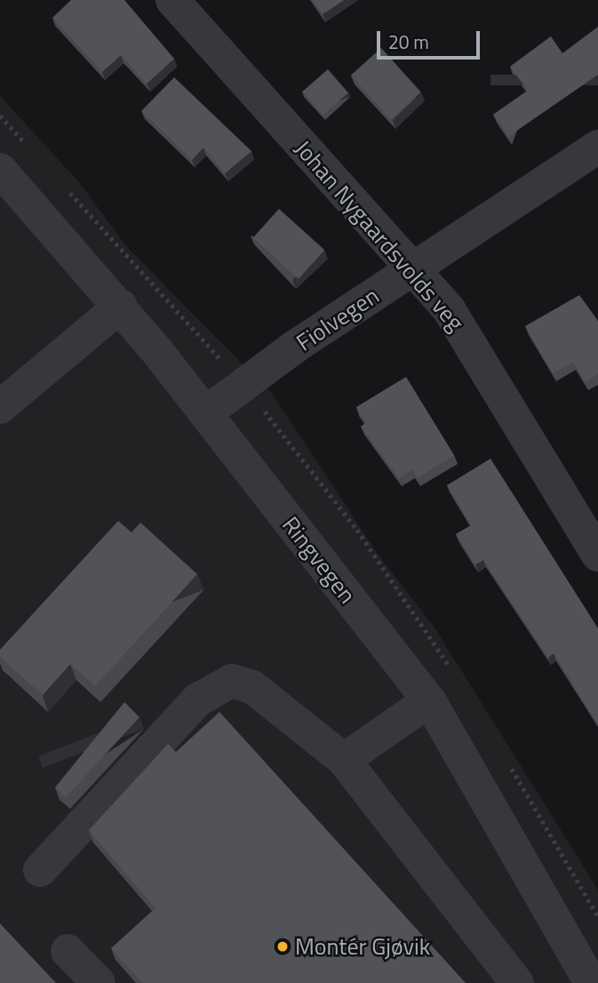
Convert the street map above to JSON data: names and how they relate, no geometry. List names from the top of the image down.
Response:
{
  "streets": {
    "street": ["Johan Nygaardsvolds veg", "Fiolvegen", "Ringvegen"]
  },
  "crossings": [
    ["Johan Nygaardsvolds veg", "Fiolvegen"],
    ["Fiolvegen", "Ringvegen"]
  ],
  "places": ["Montér Gjøvik"],
  "scale_bar": "20 m"
}
